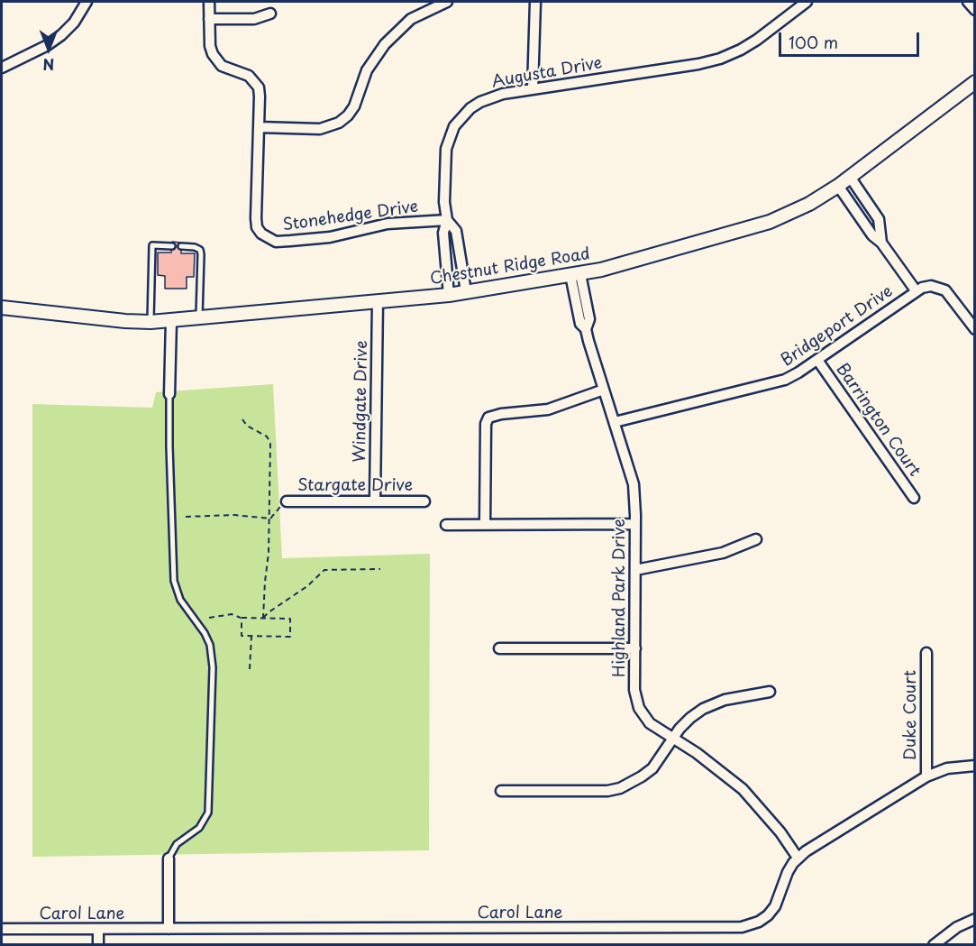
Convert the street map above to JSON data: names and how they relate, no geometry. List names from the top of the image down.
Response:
{
  "streets": {
    "street": [
      "Augusta Drive",
      "Stonehedge Drive",
      "Chestnut Ridge Road",
      "Bridgeport Drive",
      "Windgate Drive",
      "Barrington Court",
      "Stargate Drive",
      "Highland Park Drive",
      "Duke Court",
      "Carol Lane"
    ]
  },
  "crossings": [
    ["Augusta Drive", "Stonehedge Drive"],
    ["Augusta Drive", "Chestnut Ridge Road"],
    ["Chestnut Ridge Road", "Bridgeport Drive"],
    ["Chestnut Ridge Road", "Windgate Drive"],
    ["Chestnut Ridge Road", "Highland Park Drive"],
    ["Bridgeport Drive", "Barrington Court"],
    ["Bridgeport Drive", "Highland Park Drive"],
    ["Windgate Drive", "Stargate Drive"],
    ["Highland Park Drive", "Carol Lane"],
    ["Duke Court", "Carol Lane"]
  ],
  "scale_bar": "100 m",
  "north": "bottom"
}
